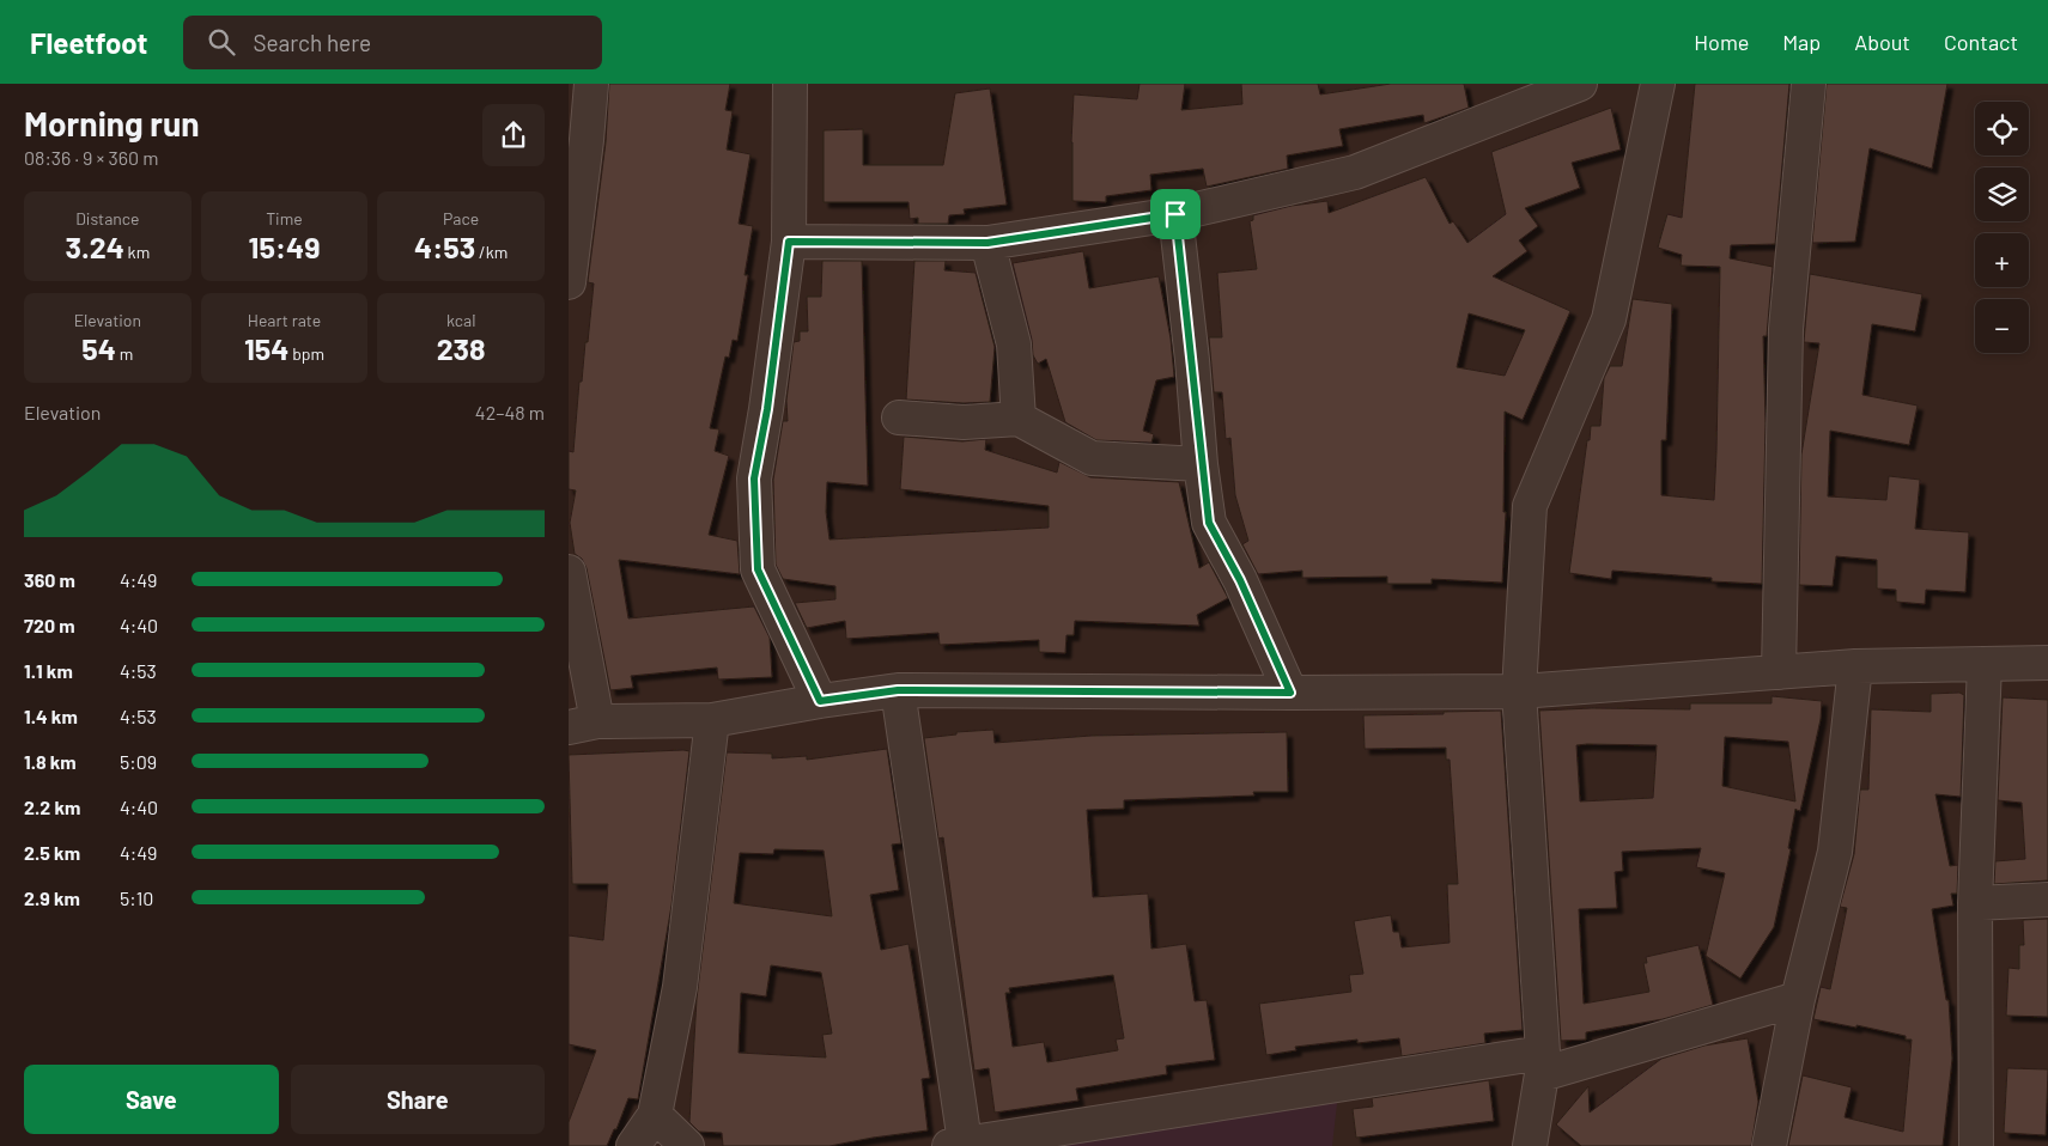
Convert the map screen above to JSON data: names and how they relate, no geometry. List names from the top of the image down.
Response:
{
  "page": {
    "header": "Fleetfoot",
    "search": "Search here",
    "nav": [
      "Home",
      "Map",
      "About",
      "Contact"
    ],
    "heading": ["Morning run", "08:36 · 9 × 360 m"],
    "map_buttons": ["+", "−"],
    "stats": [
      ["Distance", "3.24 km"],
      ["Time", "15:49"],
      ["Pace", "4:53 /km"],
      ["Elevation", "54 m"],
      ["Heart rate", "154 bpm"],
      ["kcal", "238"]
    ],
    "chart": ["Elevation", "42–48 m"],
    "list": [
      {
        "name": "360 m",
        "note": "4:49"
      },
      {
        "name": "720 m",
        "note": "4:40"
      },
      {
        "name": "1.1 km",
        "note": "4:53"
      },
      {
        "name": "1.4 km",
        "note": "4:53"
      },
      {
        "name": "1.8 km",
        "note": "5:09"
      },
      {
        "name": "2.2 km",
        "note": "4:40"
      },
      {
        "name": "2.5 km",
        "note": "4:49"
      },
      {
        "name": "2.9 km",
        "note": "5:10"
      }
    ],
    "buttons": ["Save", "Share"]
  }
}
